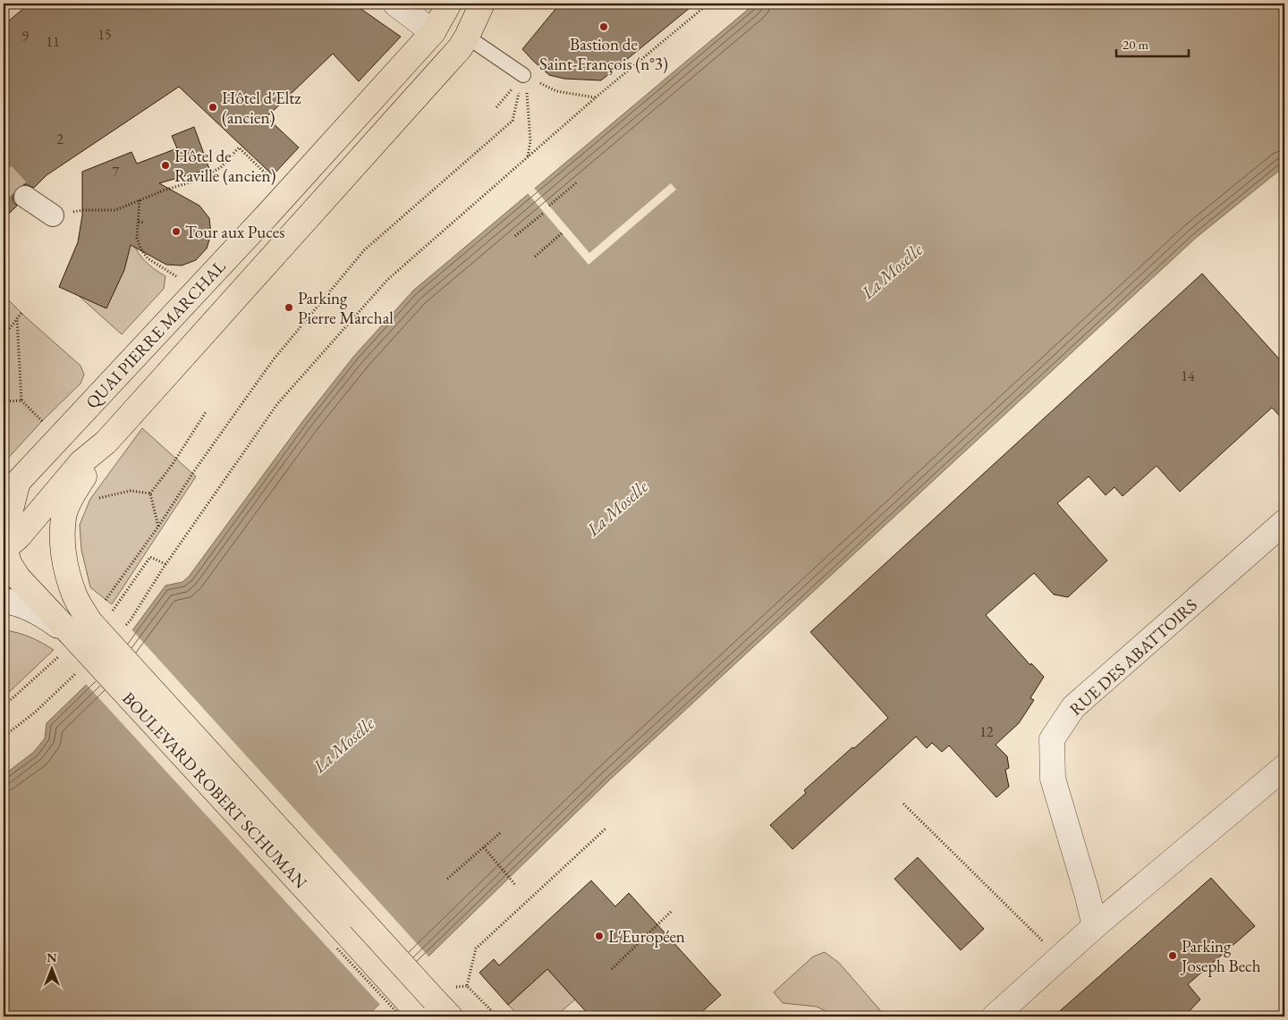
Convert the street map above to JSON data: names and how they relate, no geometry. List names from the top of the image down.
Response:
{
  "streets": {
    "main road": ["QUAI PIERRE MARCHAL", "BOULEVARD ROBERT SCHUMAN"],
    "street": ["RUE DES ABATTOIRS"]
  },
  "crossings": [
    ["QUAI PIERRE MARCHAL", "BOULEVARD ROBERT SCHUMAN"]
  ],
  "water": ["La Moselle"],
  "places": [
    "Bastion de Saint-François (n°3)",
    "Hôtel d'Eltz (ancien)",
    "Hôtel de Raville (ancien)",
    "Tour aux Puces",
    "Parking Pierre Marchal",
    "L'Européen",
    "Parking Joseph Bech"
  ],
  "house_numbers": [
    "15",
    "9",
    "11",
    "2",
    "7",
    "14",
    "12"
  ],
  "scale_bar": "20 m",
  "north": "top"
}
